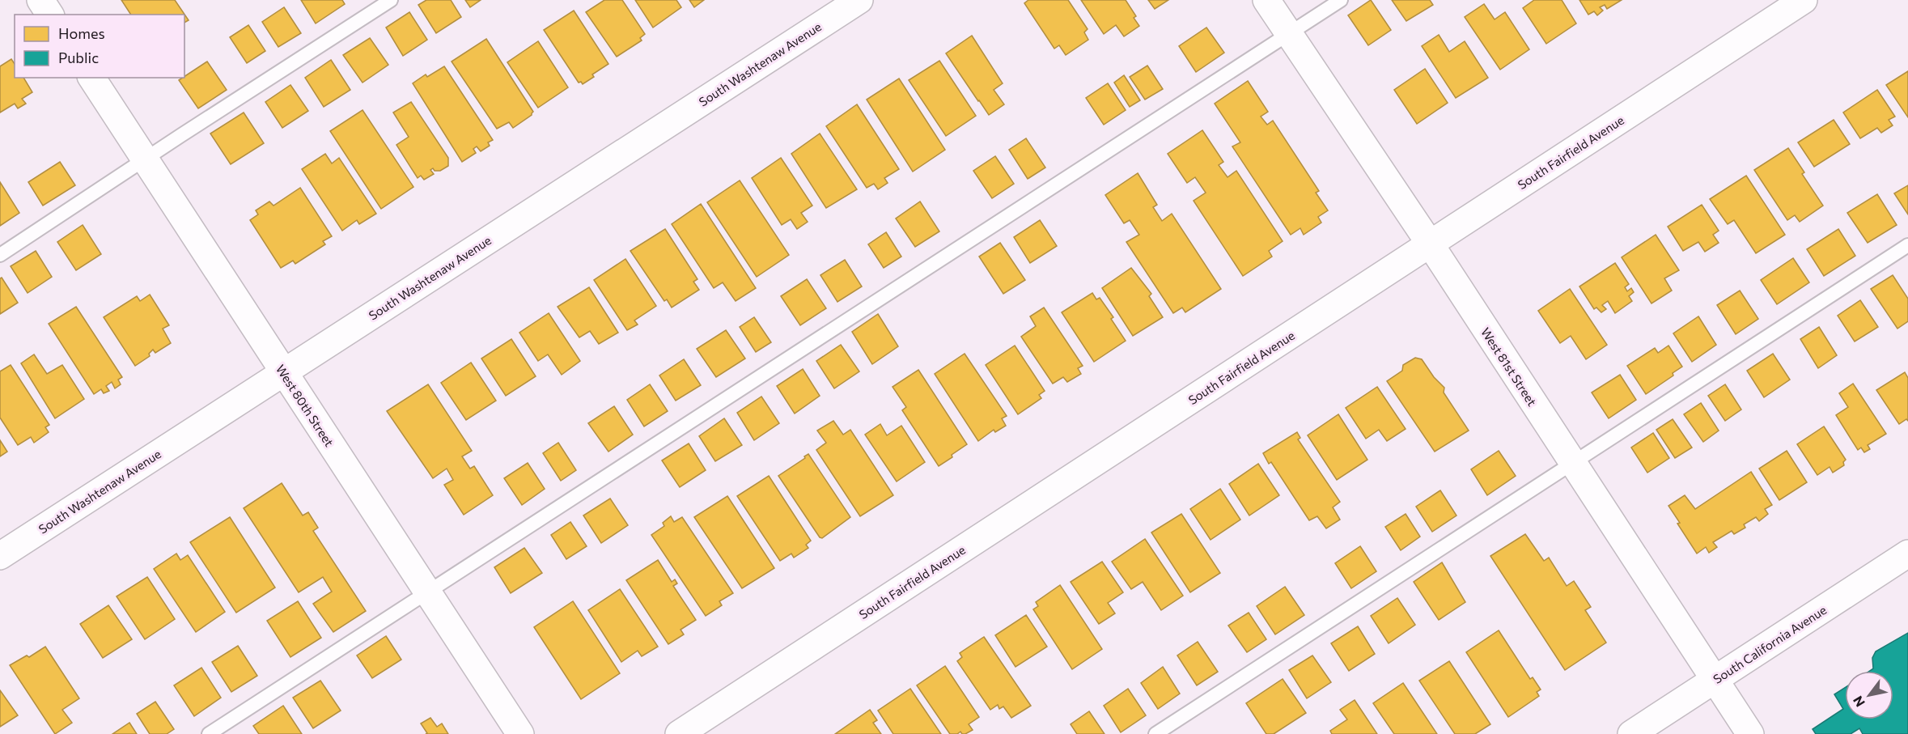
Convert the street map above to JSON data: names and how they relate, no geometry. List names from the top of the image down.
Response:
{
  "streets": {
    "street": [
      "South Washtenaw Avenue",
      "South Fairfield Avenue",
      "West 81st Street",
      "West 80th Street",
      "South California Avenue"
    ]
  },
  "crossings": [
    ["South Washtenaw Avenue", "West 80th Street"],
    ["South Fairfield Avenue", "West 81st Street"],
    ["West 81st Street", "South California Avenue"]
  ],
  "legend": ["Homes", "Public"],
  "north": "bottom left"
}
